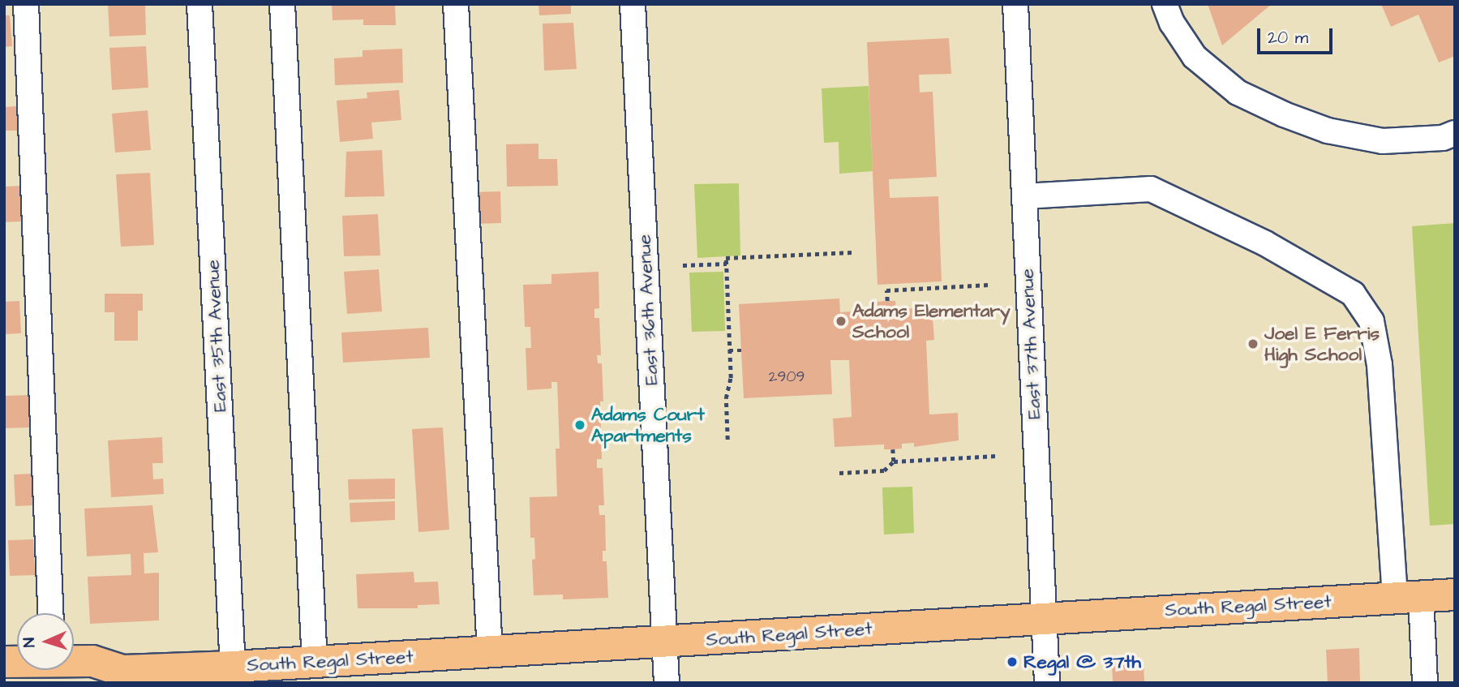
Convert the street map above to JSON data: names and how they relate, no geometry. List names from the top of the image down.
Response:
{
  "streets": {
    "main road": ["South Regal Street"],
    "street": ["East 36th Avenue", "East 35th Avenue", "East 37th Avenue"]
  },
  "crossings": [
    ["East 36th Avenue", "South Regal Street"],
    ["East 35th Avenue", "South Regal Street"],
    ["East 37th Avenue", "South Regal Street"]
  ],
  "places": [
    "Adams Elementary School",
    "Joel E Ferris High School",
    "Adams Court Apartments",
    "Regal @ 37th"
  ],
  "house_numbers": ["2909"],
  "scale_bar": "20 m",
  "north": "left"
}
